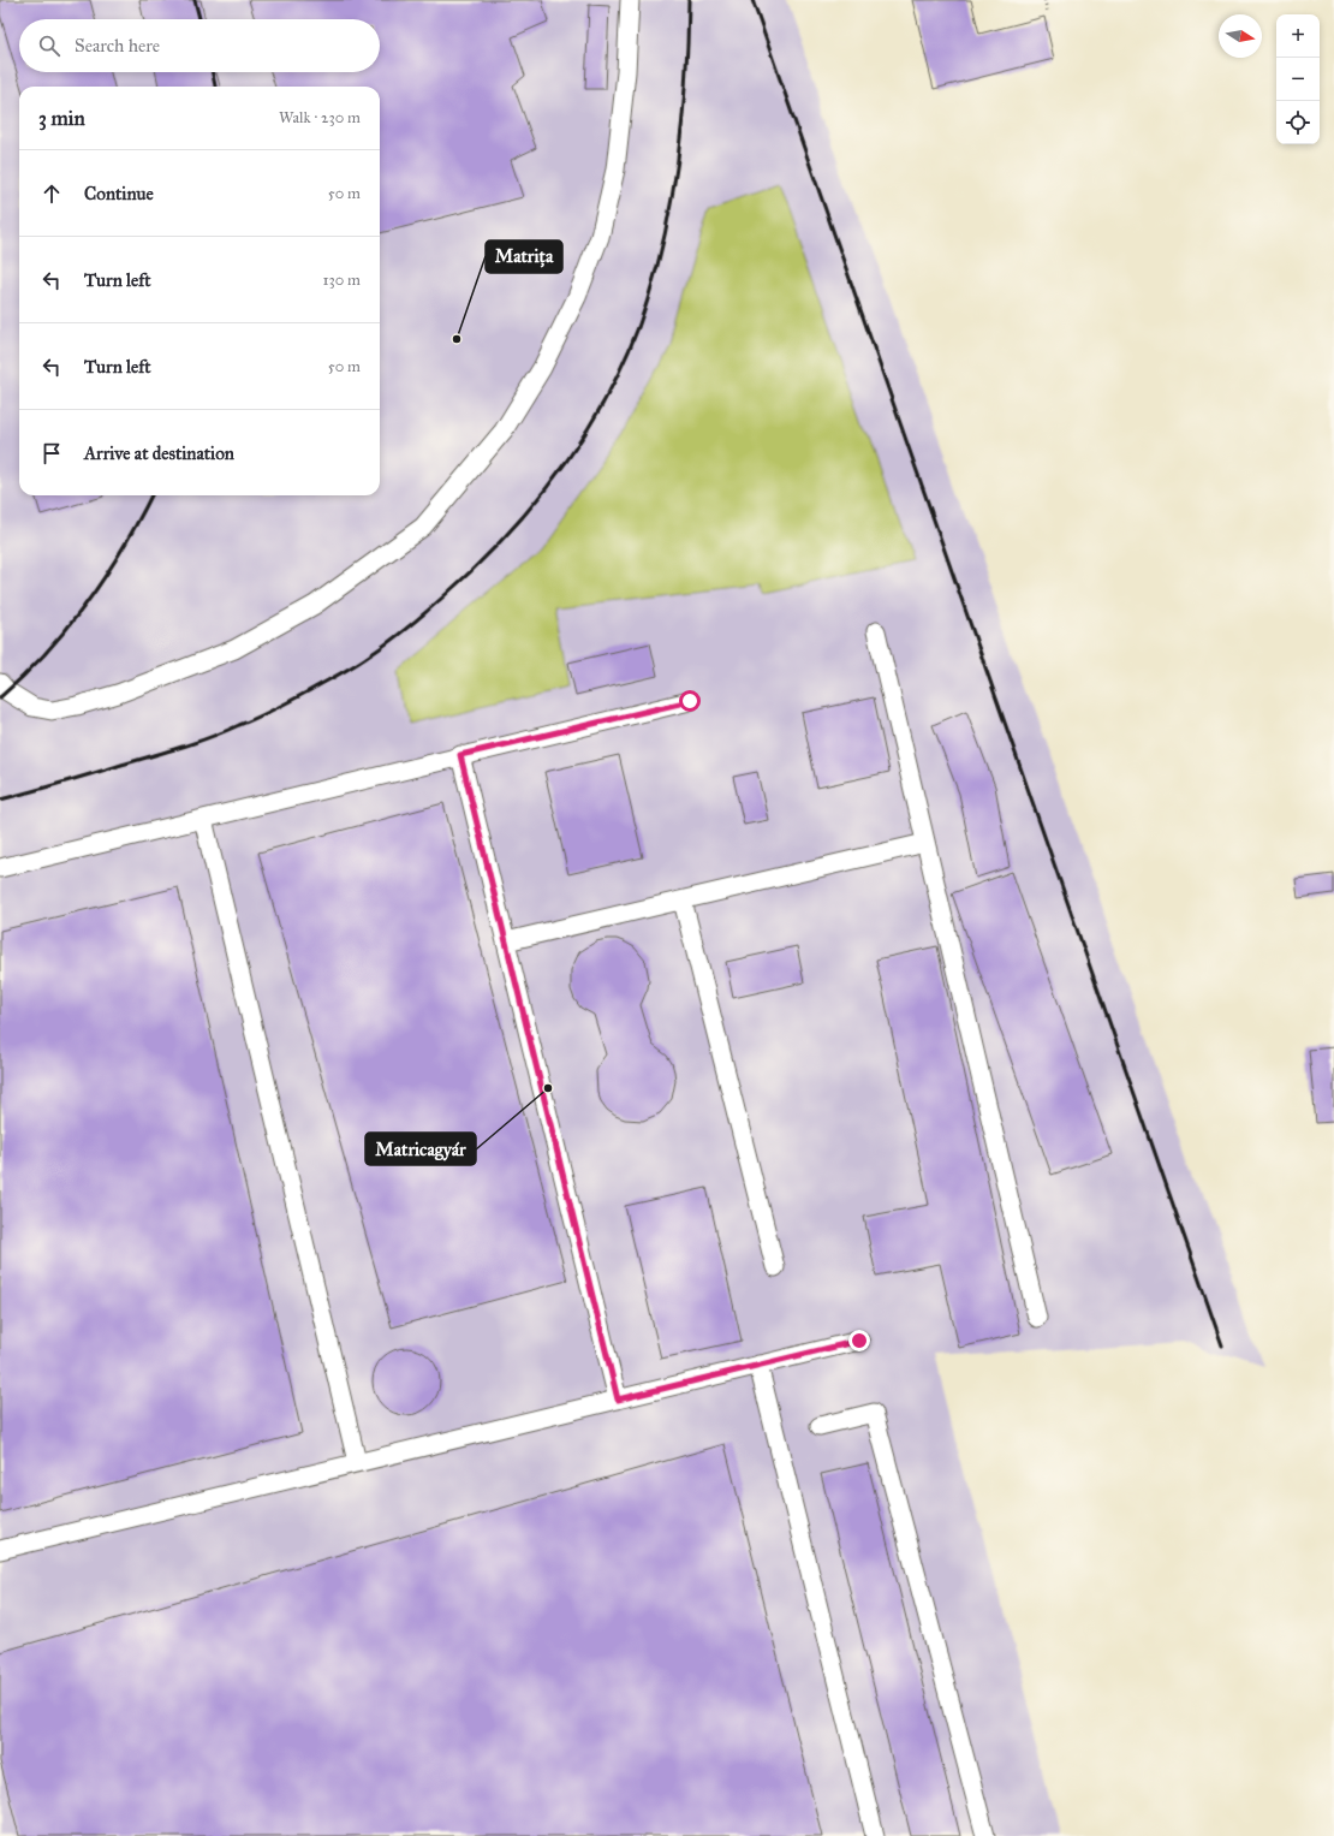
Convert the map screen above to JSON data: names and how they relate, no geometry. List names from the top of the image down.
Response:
{
  "places": ["Matrița", "Matricagyár"],
  "north": "right",
  "page": {
    "map_buttons": ["+", "−"],
    "search": "Search here",
    "heading": ["3 min", "Walk · 230 m"],
    "list": [
      ["Continue", "50 m"],
      ["Turn left", "130 m"],
      ["Turn left", "50 m"],
      "Arrive at destination"
    ]
  }
}
